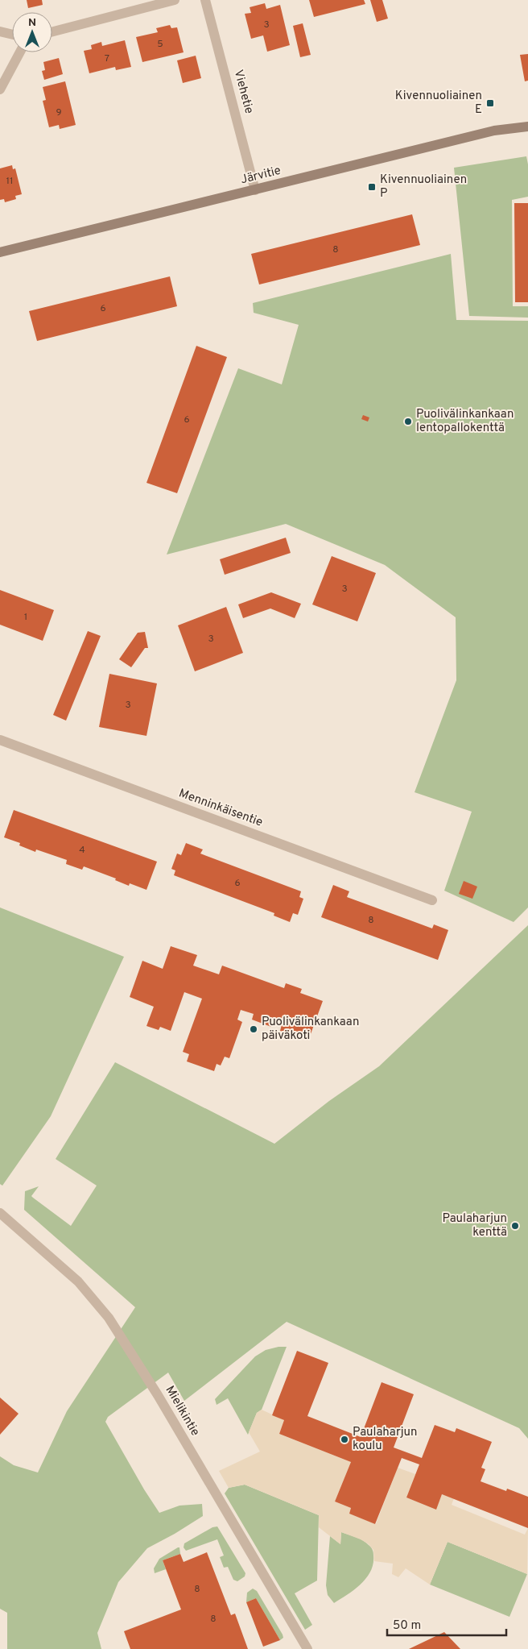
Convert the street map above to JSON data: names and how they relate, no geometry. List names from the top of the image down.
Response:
{
  "streets": {
    "street": [
      "Viehetie",
      "Järvitie",
      "Menninkäisentie",
      "Mielikintie"
    ]
  },
  "crossings": [
    ["Viehetie", "Järvitie"]
  ],
  "places": {
    "transit": ["Kivennuoliainen E", "Kivennuoliainen P"],
    "other": [
      "Puolivälinkankaan lentopallokenttä",
      "Puolivälinkankaan päiväkoti",
      "Paulaharjun kenttä",
      "Paulaharjun koulu"
    ]
  },
  "house_numbers": [
    "3",
    "5",
    "7",
    "9",
    "11",
    "8",
    "6",
    "6",
    "3",
    "1",
    "3",
    "3",
    "4",
    "6",
    "8",
    "8",
    "8"
  ],
  "scale_bar": "50 m",
  "north": "top"
}
